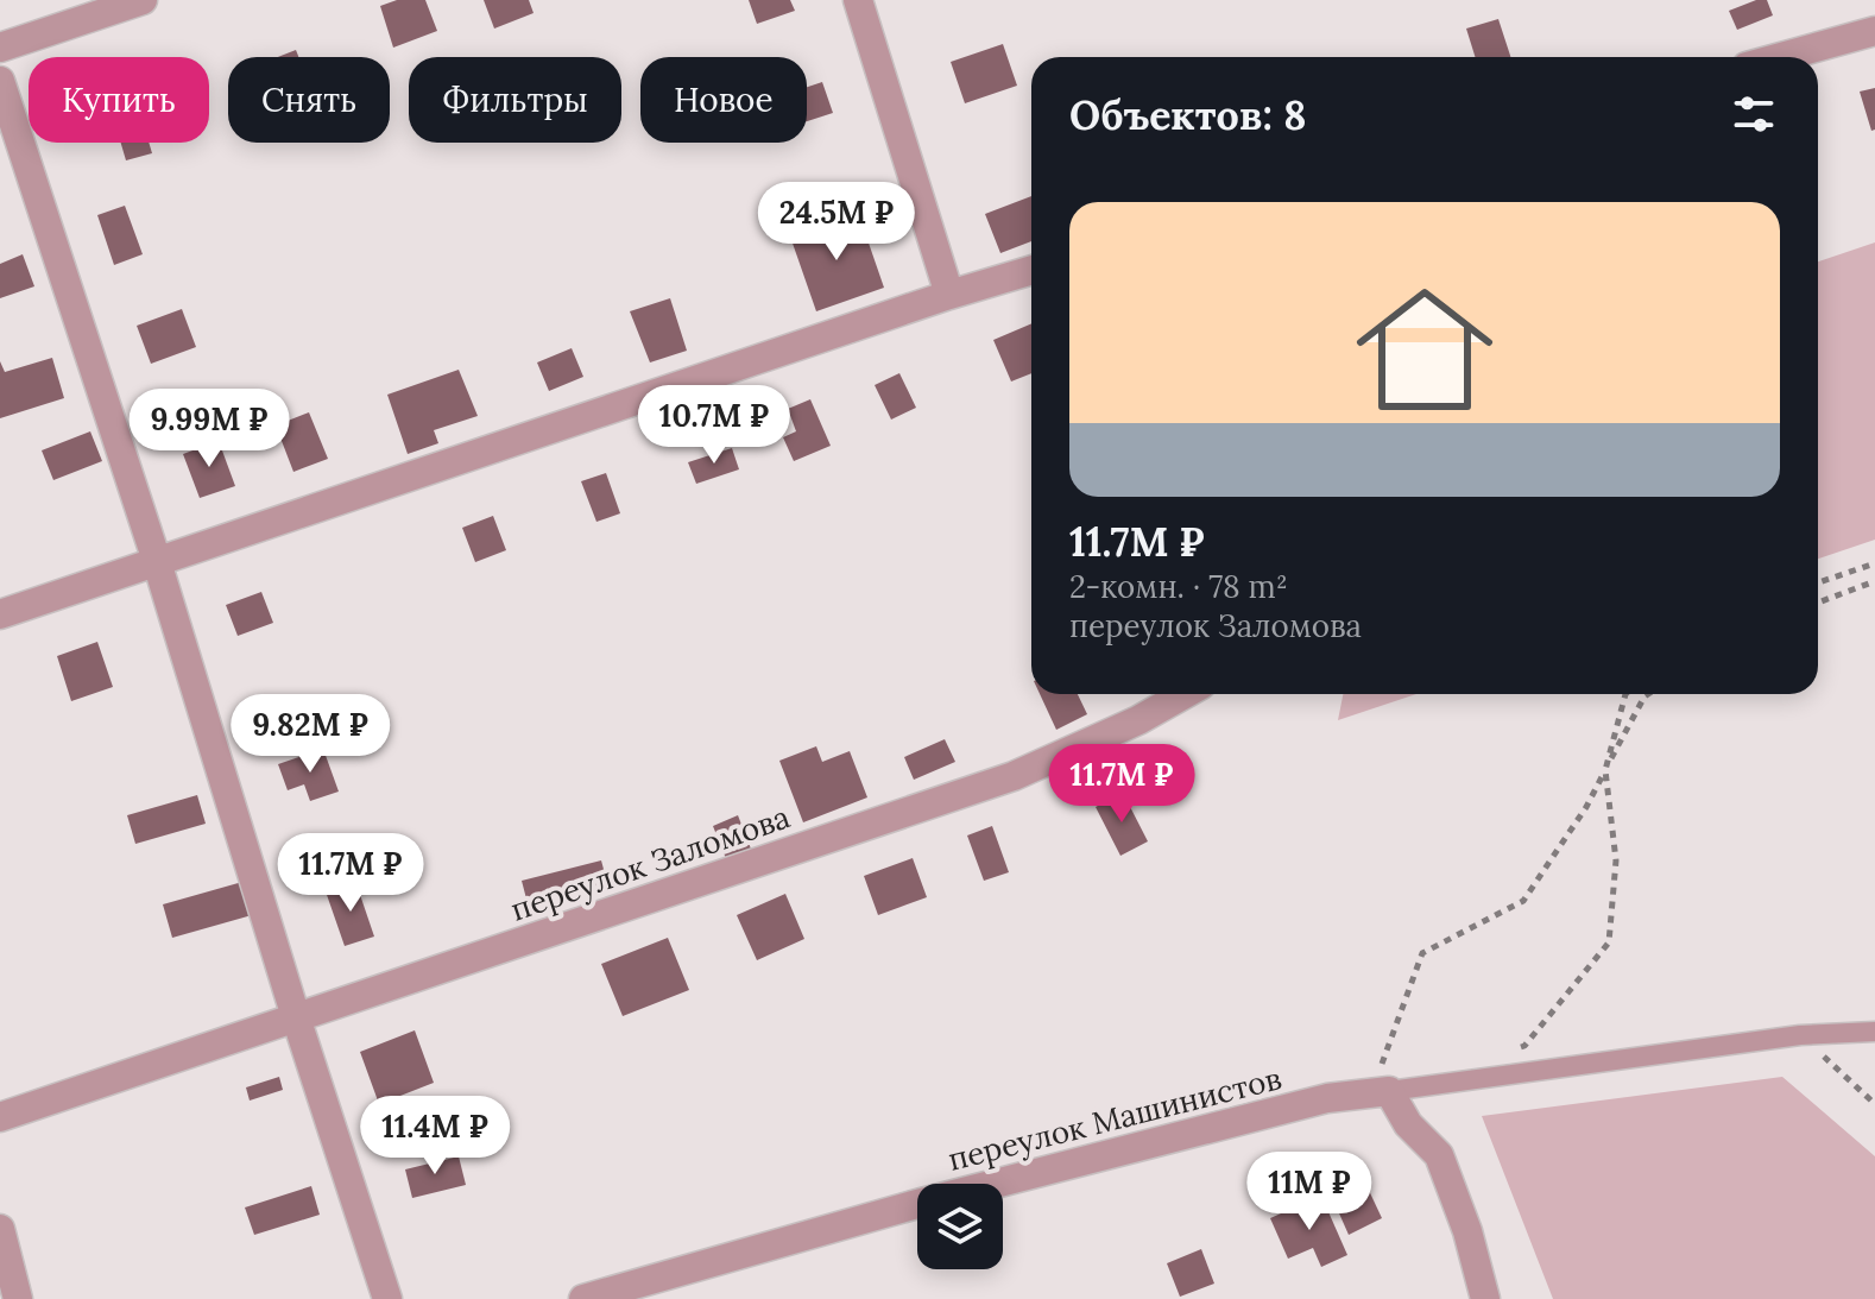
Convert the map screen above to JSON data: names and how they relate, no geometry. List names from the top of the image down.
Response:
{
  "streets": {
    "street": ["переулок Заломова", "переулок Машинистов"]
  },
  "page": {
    "chip": [
      "Купить",
      "Снять",
      "Фильтры",
      "Новое"
    ],
    "heading": "Объектов: 8",
    "list": [
      {
        "name": "11.7M ₽",
        "note": "2-комн. · 78 m² · переулок Заломова"
      }
    ],
    "price": [
      "24.5M ₽",
      "10.7M ₽",
      "9.99M ₽",
      "9.82M ₽",
      "11.7M ₽",
      "11.7M ₽",
      "11.4M ₽",
      "11M ₽"
    ]
  }
}
